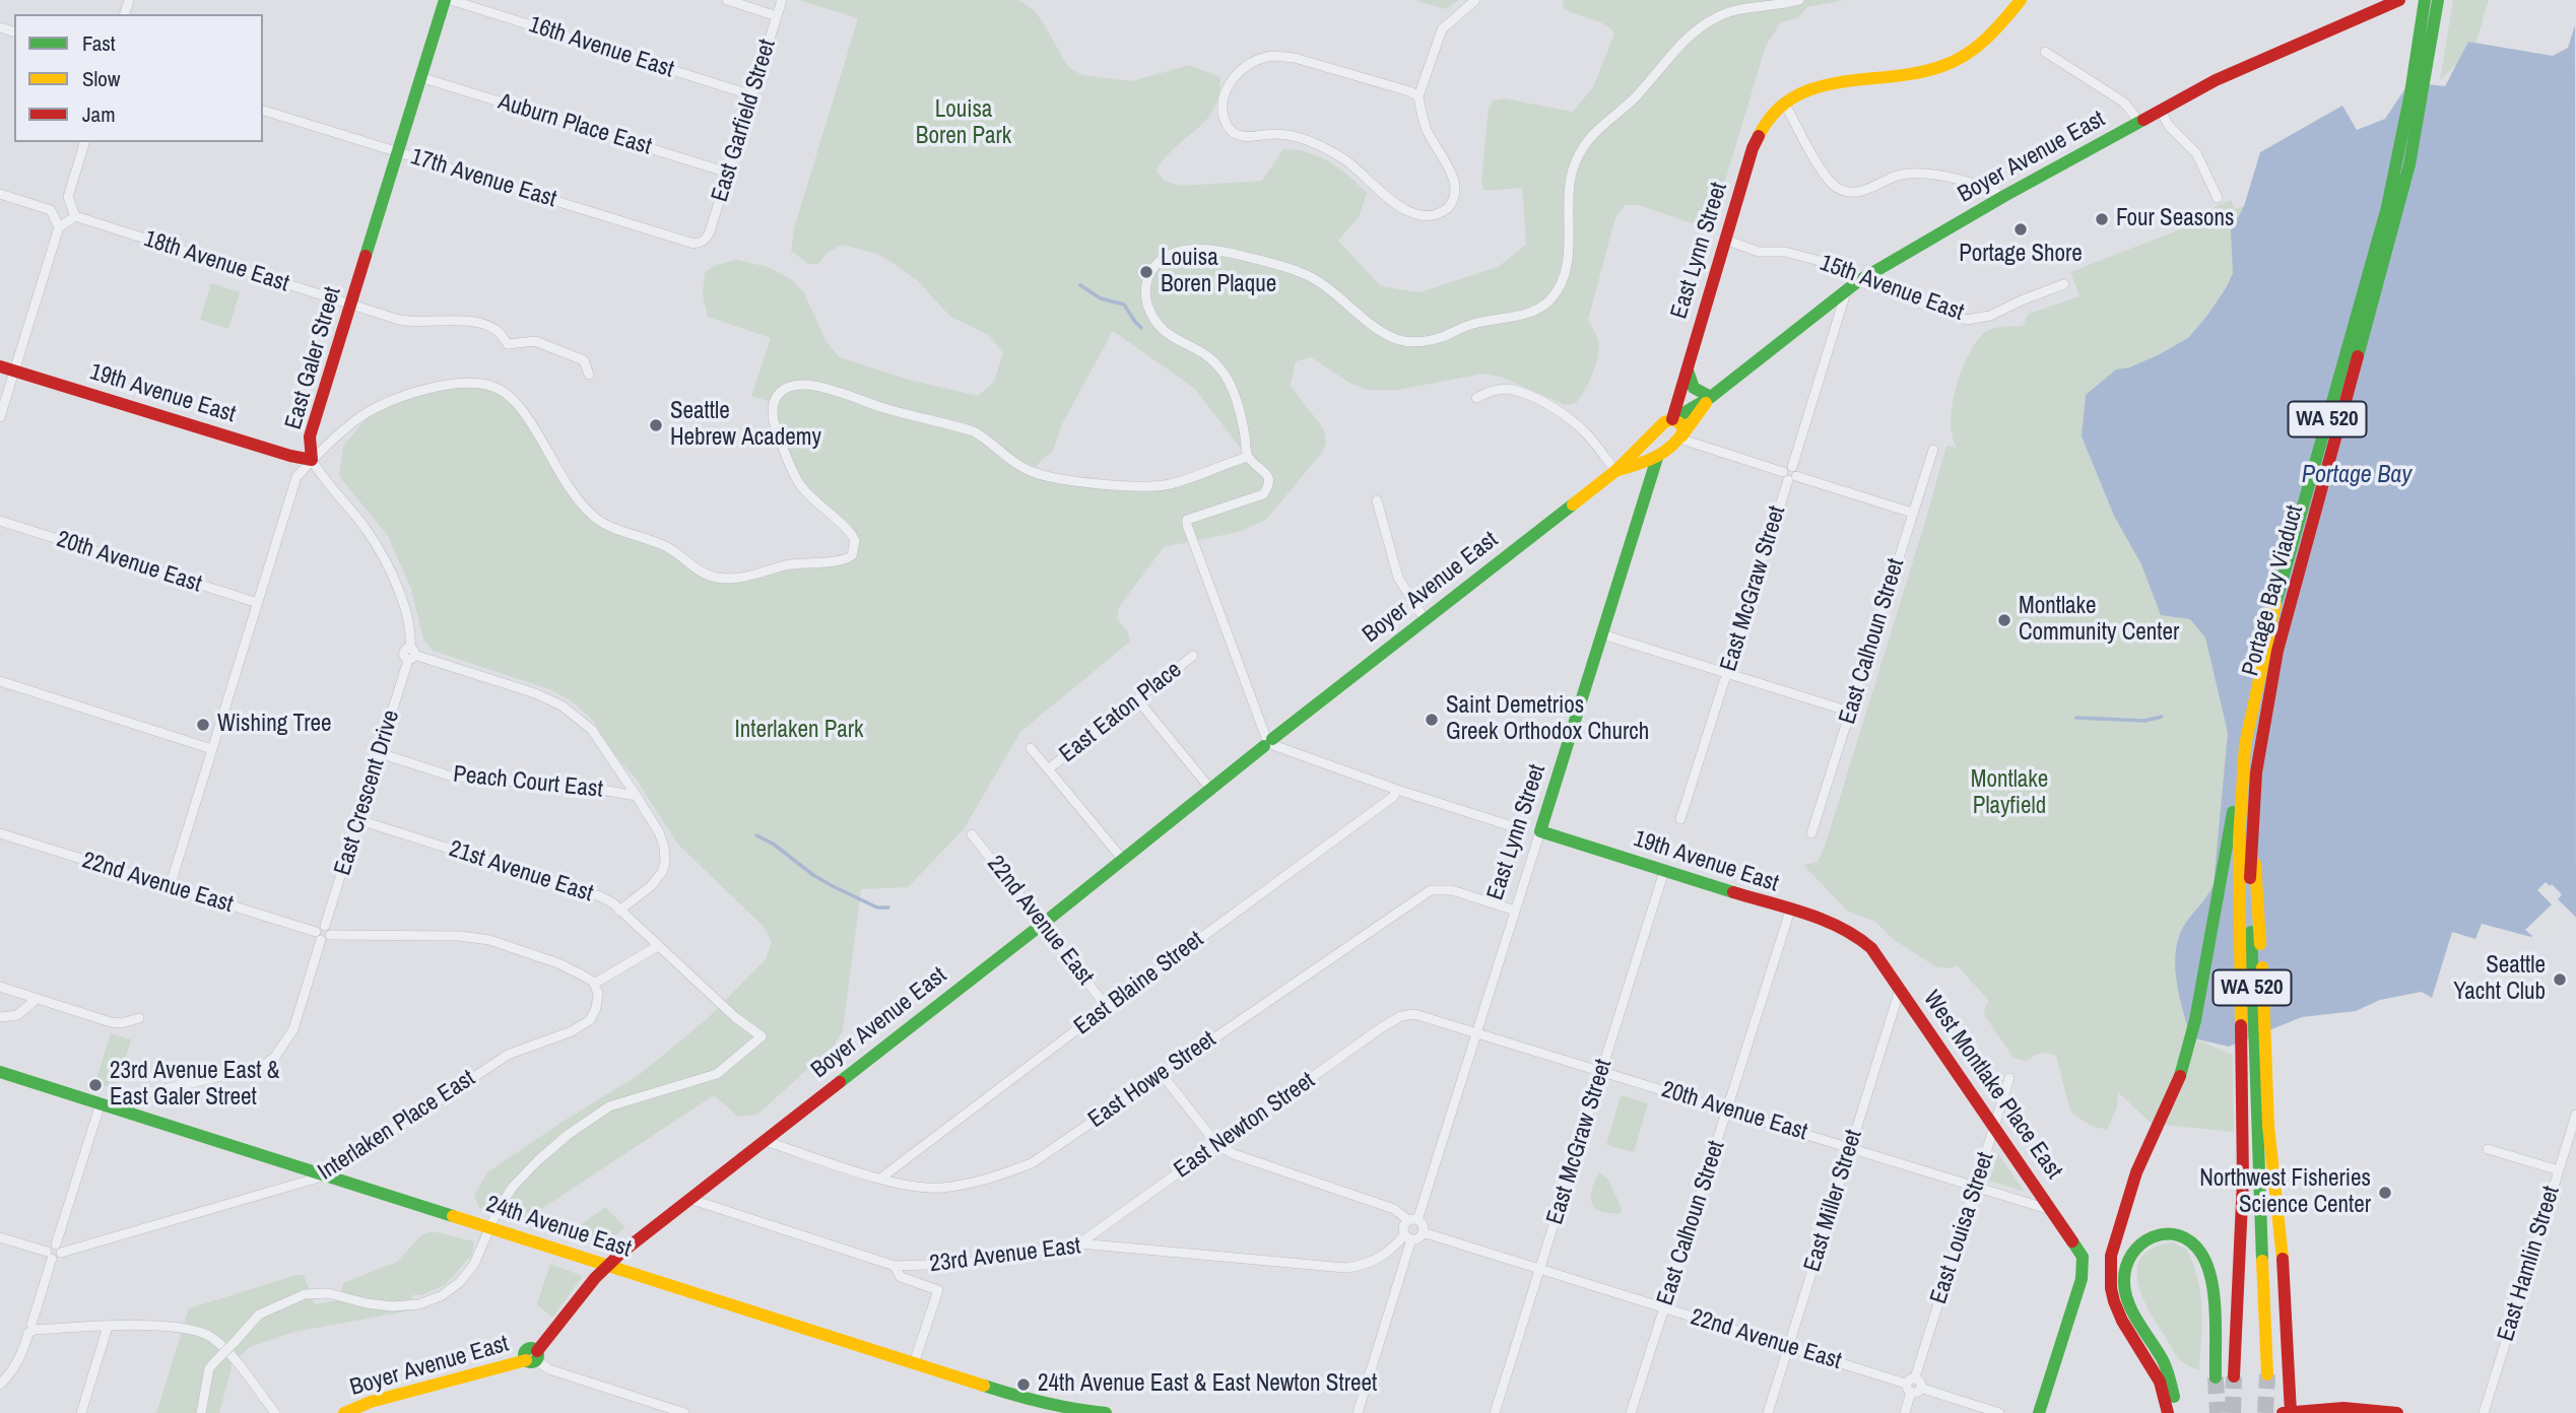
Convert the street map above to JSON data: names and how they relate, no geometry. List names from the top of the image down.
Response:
{
  "streets": {
    "main road": [
      "Boyer Avenue East",
      "East Lynn Street",
      "East Galer Street",
      "19th Avenue East",
      "WA 520",
      "Portage Bay Viaduct",
      "West Montlake Place East",
      "24th Avenue East"
    ],
    "street": [
      "16th Avenue East",
      "East Garfield Street",
      "Auburn Place East",
      "17th Avenue East",
      "18th Avenue East",
      "15th Avenue East",
      "20th Avenue East",
      "East McGraw Street",
      "East Calhoun Street",
      "East Eaton Place",
      "Peach Court East",
      "East Crescent Drive",
      "21st Avenue East",
      "22nd Avenue East",
      "East Blaine Street",
      "East Howe Street",
      "Interlaken Place East",
      "East Newton Street",
      "East Miller Street",
      "East Louisa Street",
      "23rd Avenue East",
      "East Hamlin Street"
    ]
  },
  "crossings": [
    ["16th Avenue East", "East Garfield Street"],
    ["East Garfield Street", "Auburn Place East"],
    ["East Garfield Street", "17th Avenue East"],
    ["Auburn Place East", "East Galer Street"],
    ["Boyer Avenue East", "East Lynn Street"],
    ["Boyer Avenue East", "15th Avenue East"],
    ["Boyer Avenue East", "East McGraw Street"],
    ["Boyer Avenue East", "22nd Avenue East"],
    ["Boyer Avenue East", "East Howe Street"],
    ["Boyer Avenue East", "24th Avenue East"],
    ["Boyer Avenue East", "23rd Avenue East"],
    ["17th Avenue East", "East Galer Street"],
    ["East Lynn Street", "15th Avenue East"],
    ["East Lynn Street", "19th Avenue East"],
    ["East Lynn Street", "20th Avenue East"],
    ["East Lynn Street", "22nd Avenue East"],
    ["East Lynn Street", "East Howe Street"],
    ["East Lynn Street", "23rd Avenue East"],
    ["18th Avenue East", "East Galer Street"],
    ["East Galer Street", "19th Avenue East"],
    ["East Galer Street", "20th Avenue East"],
    ["East Galer Street", "East Crescent Drive"],
    ["East Galer Street", "22nd Avenue East"],
    ["19th Avenue East", "East McGraw Street"],
    ["19th Avenue East", "East Calhoun Street"],
    ["19th Avenue East", "East Crescent Drive"],
    ["19th Avenue East", "West Montlake Place East"],
    ["20th Avenue East", "East McGraw Street"],
    ["20th Avenue East", "East Calhoun Street"],
    ["20th Avenue East", "West Montlake Place East"],
    ["20th Avenue East", "East Newton Street"],
    ["20th Avenue East", "East Miller Street"],
    ["20th Avenue East", "East Louisa Street"],
    ["East McGraw Street", "22nd Avenue East"],
    ["East Calhoun Street", "22nd Avenue East"],
    ["Peach Court East", "East Crescent Drive"],
    ["East Crescent Drive", "21st Avenue East"],
    ["East Crescent Drive", "22nd Avenue East"],
    ["East Crescent Drive", "24th Avenue East"],
    ["21st Avenue East", "24th Avenue East"],
    ["22nd Avenue East", "East Blaine Street"],
    ["22nd Avenue East", "Interlaken Place East"],
    ["22nd Avenue East", "East Miller Street"],
    ["22nd Avenue East", "East Louisa Street"],
    ["22nd Avenue East", "23rd Avenue East"],
    ["East Blaine Street", "East Howe Street"],
    ["West Montlake Place East", "East Miller Street"],
    ["West Montlake Place East", "East Louisa Street"],
    ["Interlaken Place East", "24th Avenue East"],
    ["East Newton Street", "23rd Avenue East"]
  ],
  "water": ["Portage Bay"],
  "parks": ["Louisa Boren Park", "Interlaken Park", "Montlake Playfield"],
  "places": [
    "Four Seasons",
    "Portage Shore",
    "Louisa Boren Plaque",
    "Seattle Hebrew Academy",
    "Montlake Community Center",
    "Saint Demetrios Greek Orthodox Church",
    "Wishing Tree",
    "Seattle Yacht Club",
    "23rd Avenue East & East Galer Street",
    "Northwest Fisheries Science Center",
    "24th Avenue East & East Newton Street"
  ],
  "legend": ["Fast", "Slow", "Jam"]
}
